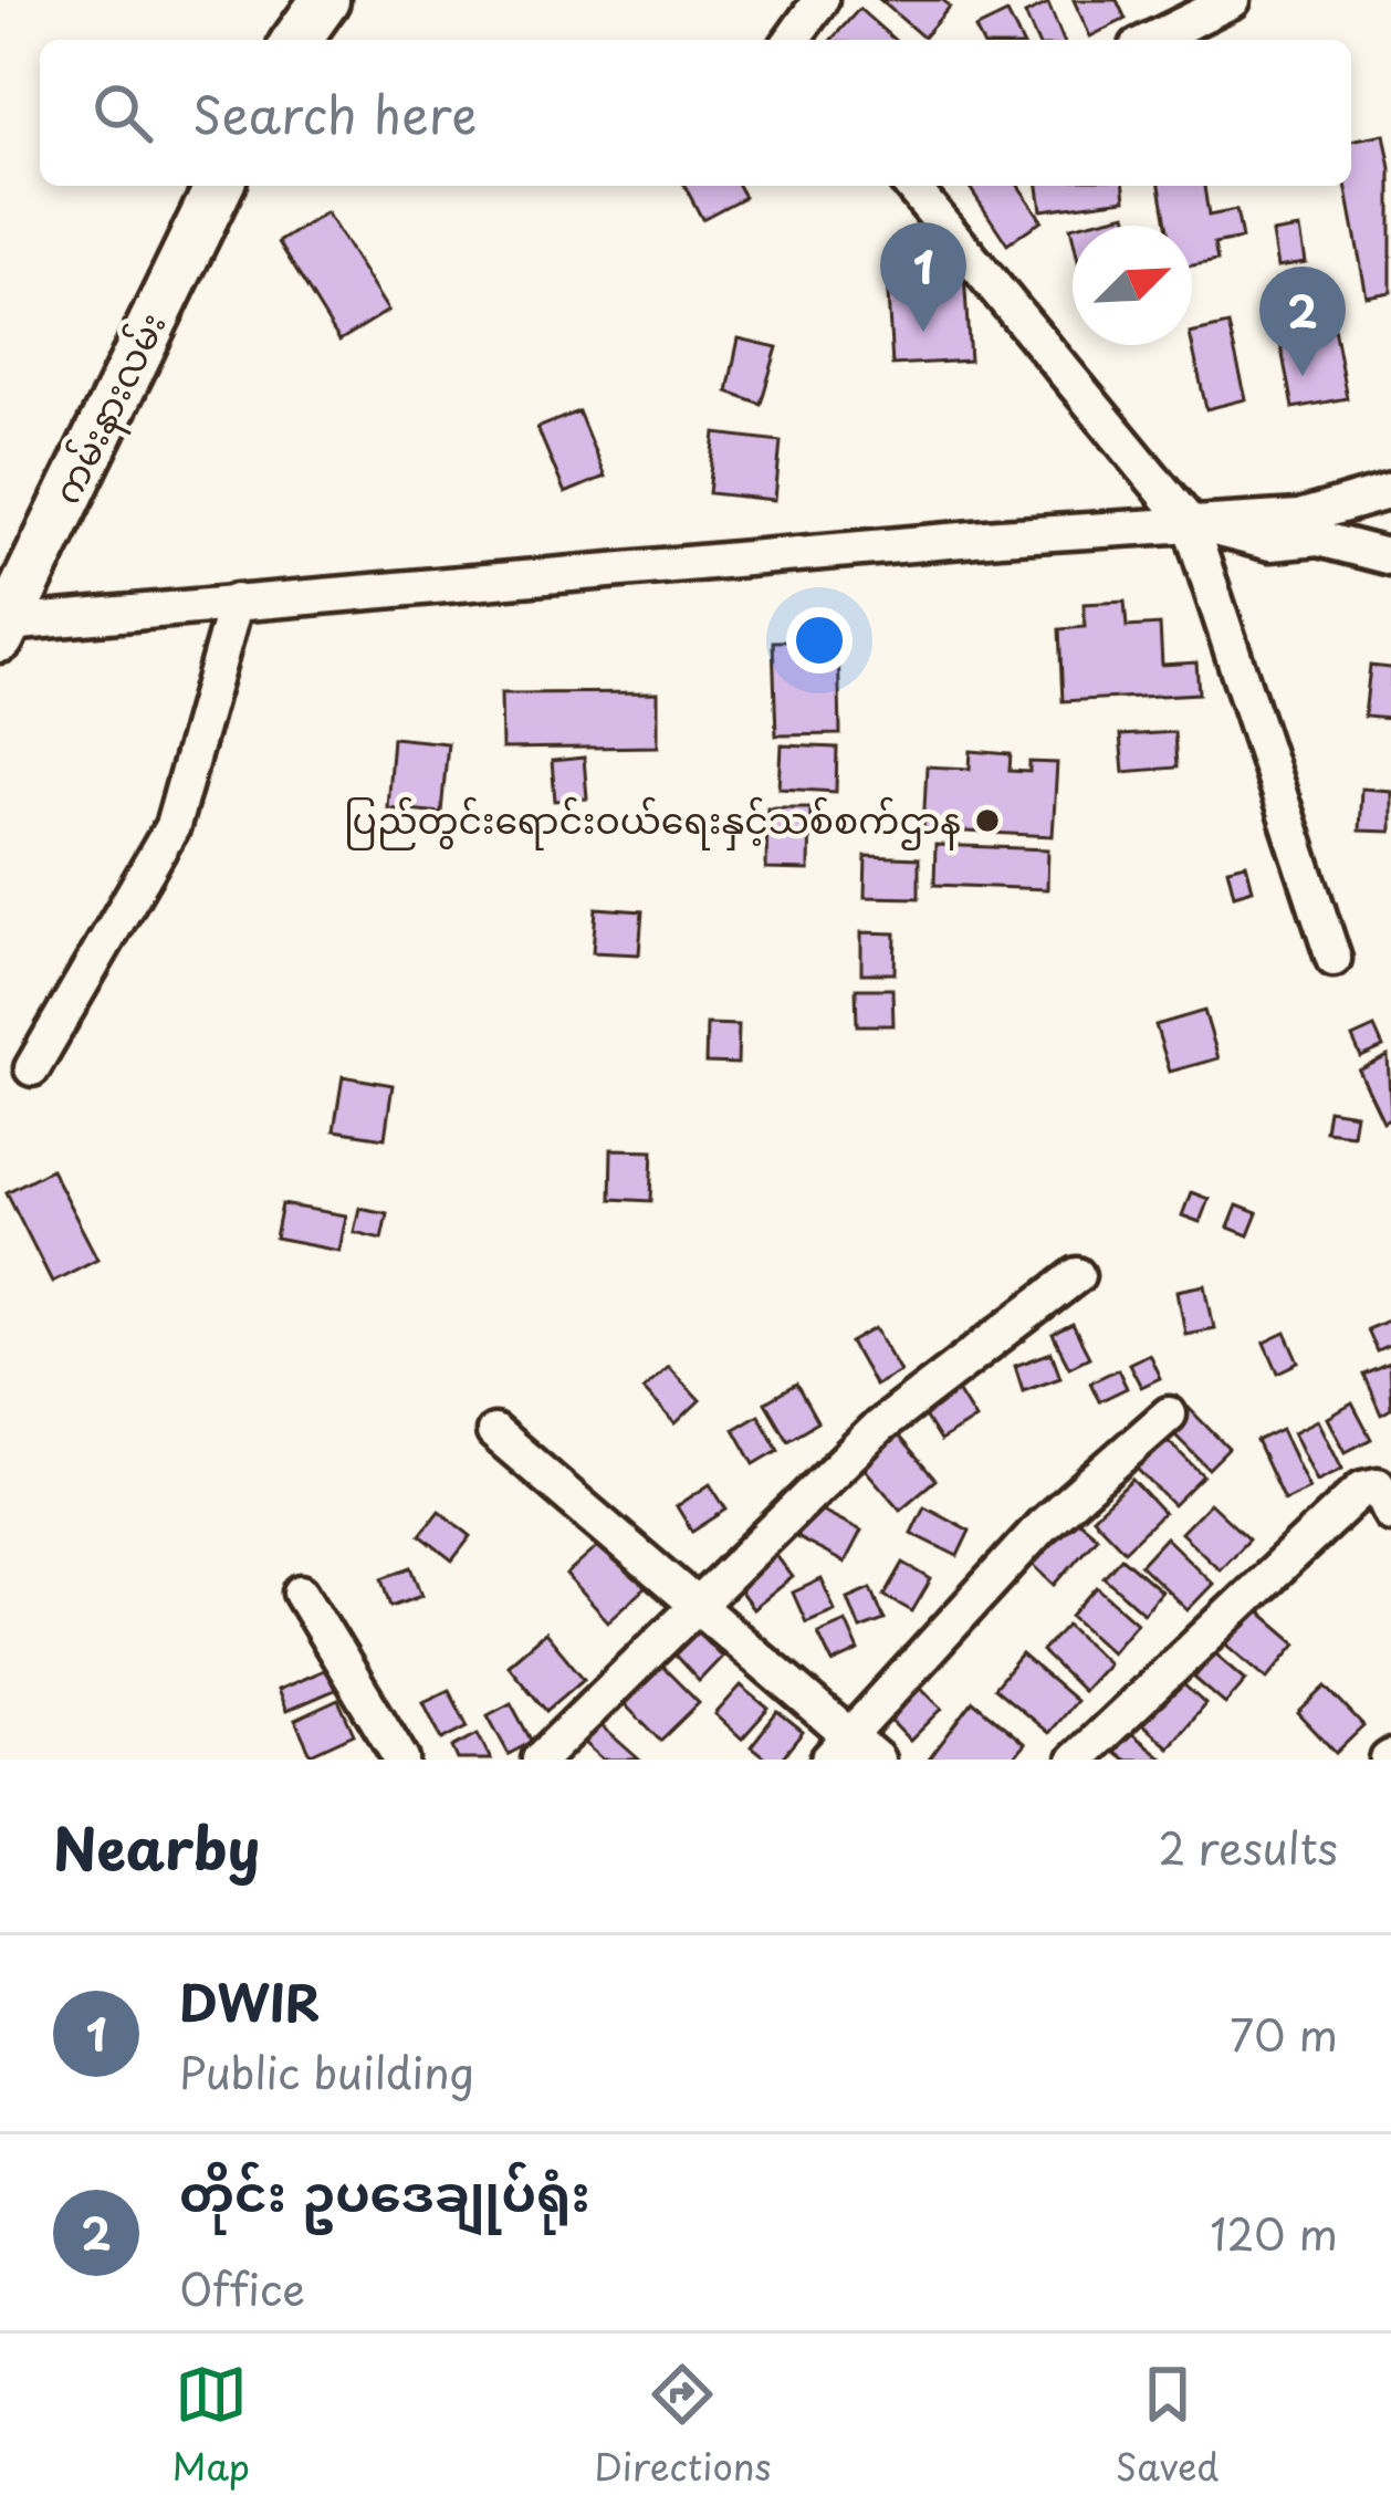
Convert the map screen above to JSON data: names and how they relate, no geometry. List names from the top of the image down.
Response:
{
  "streets": {
    "street": ["ကမ်းနားလမ်း"]
  },
  "places": ["ပြည်တွင်းရောင်းဝယ်ရေးနှင့်သစ်စက်ဌာန"],
  "north": "top right",
  "page": {
    "search": "Search here",
    "pins": ["1", "2"],
    "heading": ["Nearby", "2 results"],
    "list": [
      {
        "mark": "1",
        "name": "DWIR",
        "note": "Public building",
        "value": "70 m"
      },
      {
        "mark": "2",
        "name": "တိုင်း ဥပဒေချုပ်ရုံး",
        "note": "Office",
        "value": "120 m"
      }
    ],
    "nav": ["Map", "Directions", "Saved"]
  }
}
